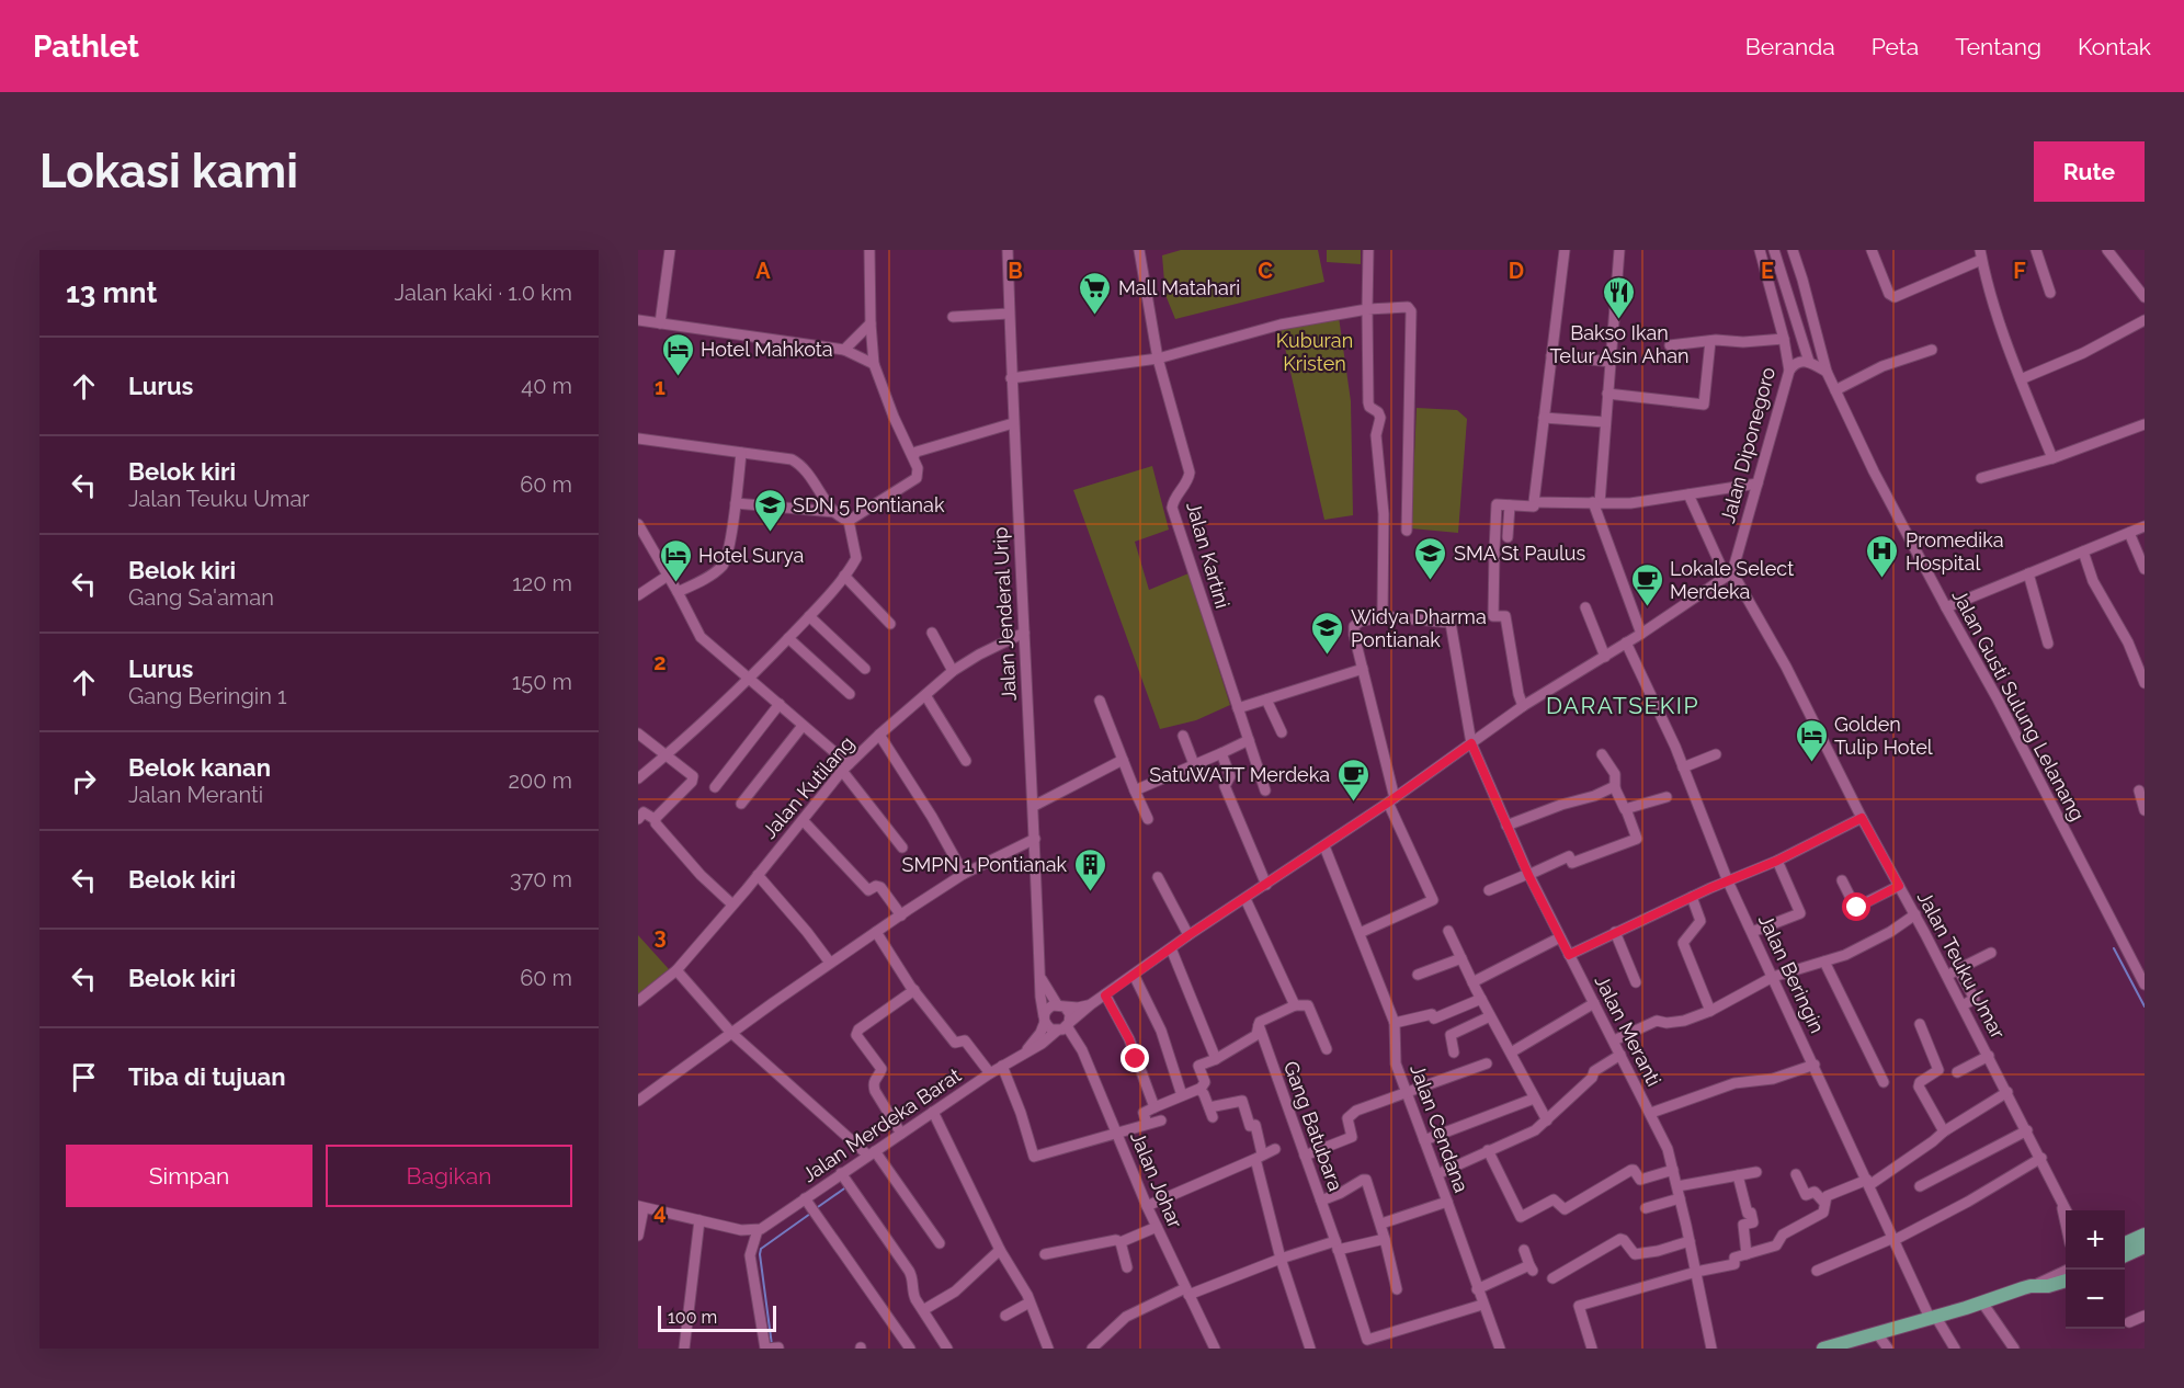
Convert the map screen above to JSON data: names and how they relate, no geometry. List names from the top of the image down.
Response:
{
  "streets": {
    "street": [
      "Jalan Diponegoro",
      "Jalan Kartini",
      "Jalan Jenderal Urip",
      "Jalan Gusti Sulung Lelanang",
      "Jalan Kutilang",
      "Jalan Teuku Umar",
      "Jalan Beringin",
      "Jalan Meranti",
      "Jalan Merdeka Barat",
      "Gang Batubara",
      "Jalan Cendana",
      "Jalan Johar"
    ]
  },
  "crossings": [
    ["Jalan Diponegoro", "Jalan Teuku Umar"],
    ["Jalan Diponegoro", "Jalan Merdeka Barat"],
    ["Jalan Jenderal Urip", "Jalan Kutilang"],
    ["Jalan Jenderal Urip", "Jalan Merdeka Barat"],
    ["Jalan Jenderal Urip", "Jalan Johar"],
    ["Jalan Teuku Umar", "Jalan Merdeka Barat"],
    ["Jalan Beringin", "Jalan Merdeka Barat"],
    ["Jalan Meranti", "Jalan Merdeka Barat"],
    ["Jalan Merdeka Barat", "Jalan Cendana"],
    ["Jalan Merdeka Barat", "Jalan Johar"],
    ["Gang Batubara", "Jalan Cendana"]
  ],
  "districts": ["DARATSEKIP"],
  "parks": ["Kuburan Kristen"],
  "places": {
    "supermarket": ["Mall Matahari"],
    "restaurant": ["Bakso Ikan Telur Asin Ahan"],
    "hotel": ["Hotel Mahkota", "Hotel Surya", "Golden Tulip Hotel"],
    "school or university": ["SDN 5 Pontianak", "SMA St Paulus", "Widya Dharma Pontianak"],
    "hospital": ["Promedika Hospital"],
    "cafe": ["Lokale Select Merdeka", "SatuWATT Merdeka"],
    "building": ["SMPN 1 Pontianak"]
  },
  "scale_bar": "100 m",
  "page": {
    "header": "Pathlet",
    "nav": [
      "Beranda",
      "Peta",
      "Tentang",
      "Kontak"
    ],
    "buttons": [
      "Rute",
      ["Simpan", "Bagikan"]
    ],
    "title": "Lokasi kami",
    "heading": ["13 mnt", "Jalan kaki · 1.0 km"],
    "list": [
      ["Lurus", "40 m"],
      ["Belok kiri", "Jalan Teuku Umar", "60 m"],
      ["Belok kiri", "Gang Sa'aman", "120 m"],
      ["Lurus", "Gang Beringin 1", "150 m"],
      ["Belok kanan", "Jalan Meranti", "200 m"],
      ["Belok kiri", "370 m"],
      ["Belok kiri", "60 m"],
      "Tiba di tujuan"
    ],
    "map_buttons": ["+", "−"],
    "scale": "100 m"
  },
  "grid": {
    "columns": [
      "A",
      "B",
      "C",
      "D",
      "E",
      "F"
    ],
    "rows": [
      "1",
      "2",
      "3",
      "4"
    ]
  }
}
